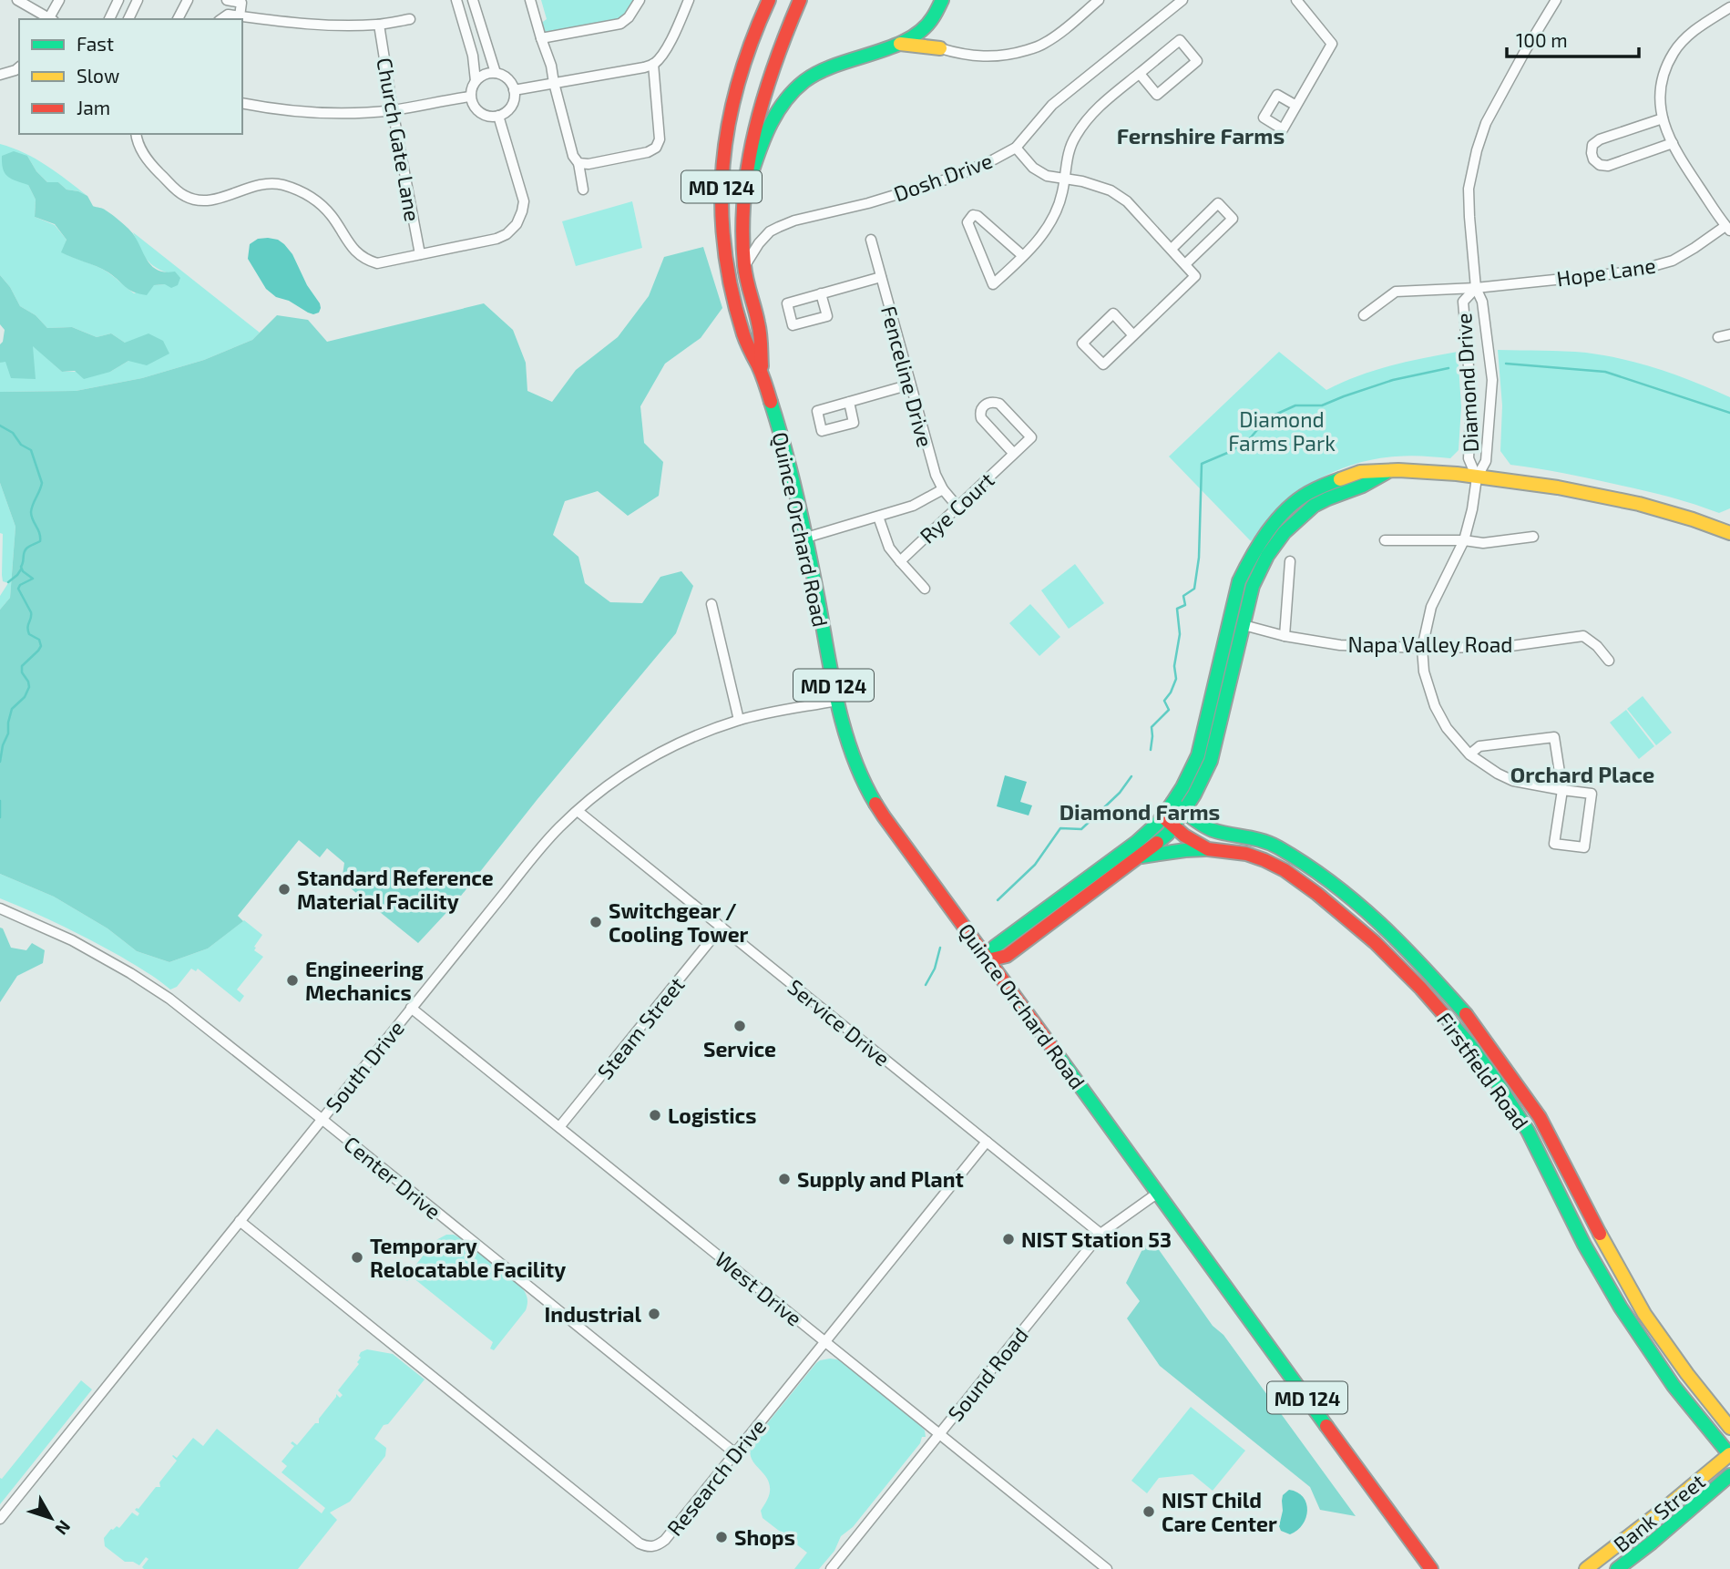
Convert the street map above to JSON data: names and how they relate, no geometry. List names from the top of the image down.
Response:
{
  "streets": {
    "street": [
      "Church Gate Lane",
      "Dosh Drive",
      "MD 124",
      "Hope Lane",
      "Fenceline Drive",
      "Diamond Drive",
      "Rye Court",
      "Quince Orchard Road",
      "Napa Valley Road",
      "Service Drive",
      "Steam Street",
      "South Drive",
      "Firstfield Road",
      "Center Drive",
      "West Drive",
      "Sound Road",
      "Research Drive",
      "Bank Street"
    ]
  },
  "crossings": [
    ["Dosh Drive", "Quince Orchard Road"],
    ["Hope Lane", "Diamond Drive"],
    ["Fenceline Drive", "Rye Court"],
    ["Quince Orchard Road", "South Drive"],
    ["Quince Orchard Road", "Sound Road"],
    ["Service Drive", "Steam Street"],
    ["Service Drive", "South Drive"],
    ["Service Drive", "Sound Road"],
    ["Service Drive", "Research Drive"],
    ["Steam Street", "West Drive"],
    ["South Drive", "Center Drive"],
    ["South Drive", "West Drive"],
    ["South Drive", "Research Drive"],
    ["Firstfield Road", "Bank Street"],
    ["Center Drive", "Research Drive"],
    ["West Drive", "Sound Road"],
    ["West Drive", "Research Drive"]
  ],
  "districts": ["Fernshire Farms", "Orchard Place", "Diamond Farms"],
  "parks": ["Diamond Farms Park"],
  "places": [
    "Standard Reference Material Facility",
    "Switchgear / Cooling Tower",
    "Engineering Mechanics",
    "Service",
    "Logistics",
    "Supply and Plant",
    "NIST Station 53",
    "Temporary Relocatable Facility",
    "Industrial",
    "NIST Child Care Center",
    "Shops"
  ],
  "legend": ["Fast", "Slow", "Jam"],
  "scale_bar": "100 m",
  "north": "bottom right"
}
